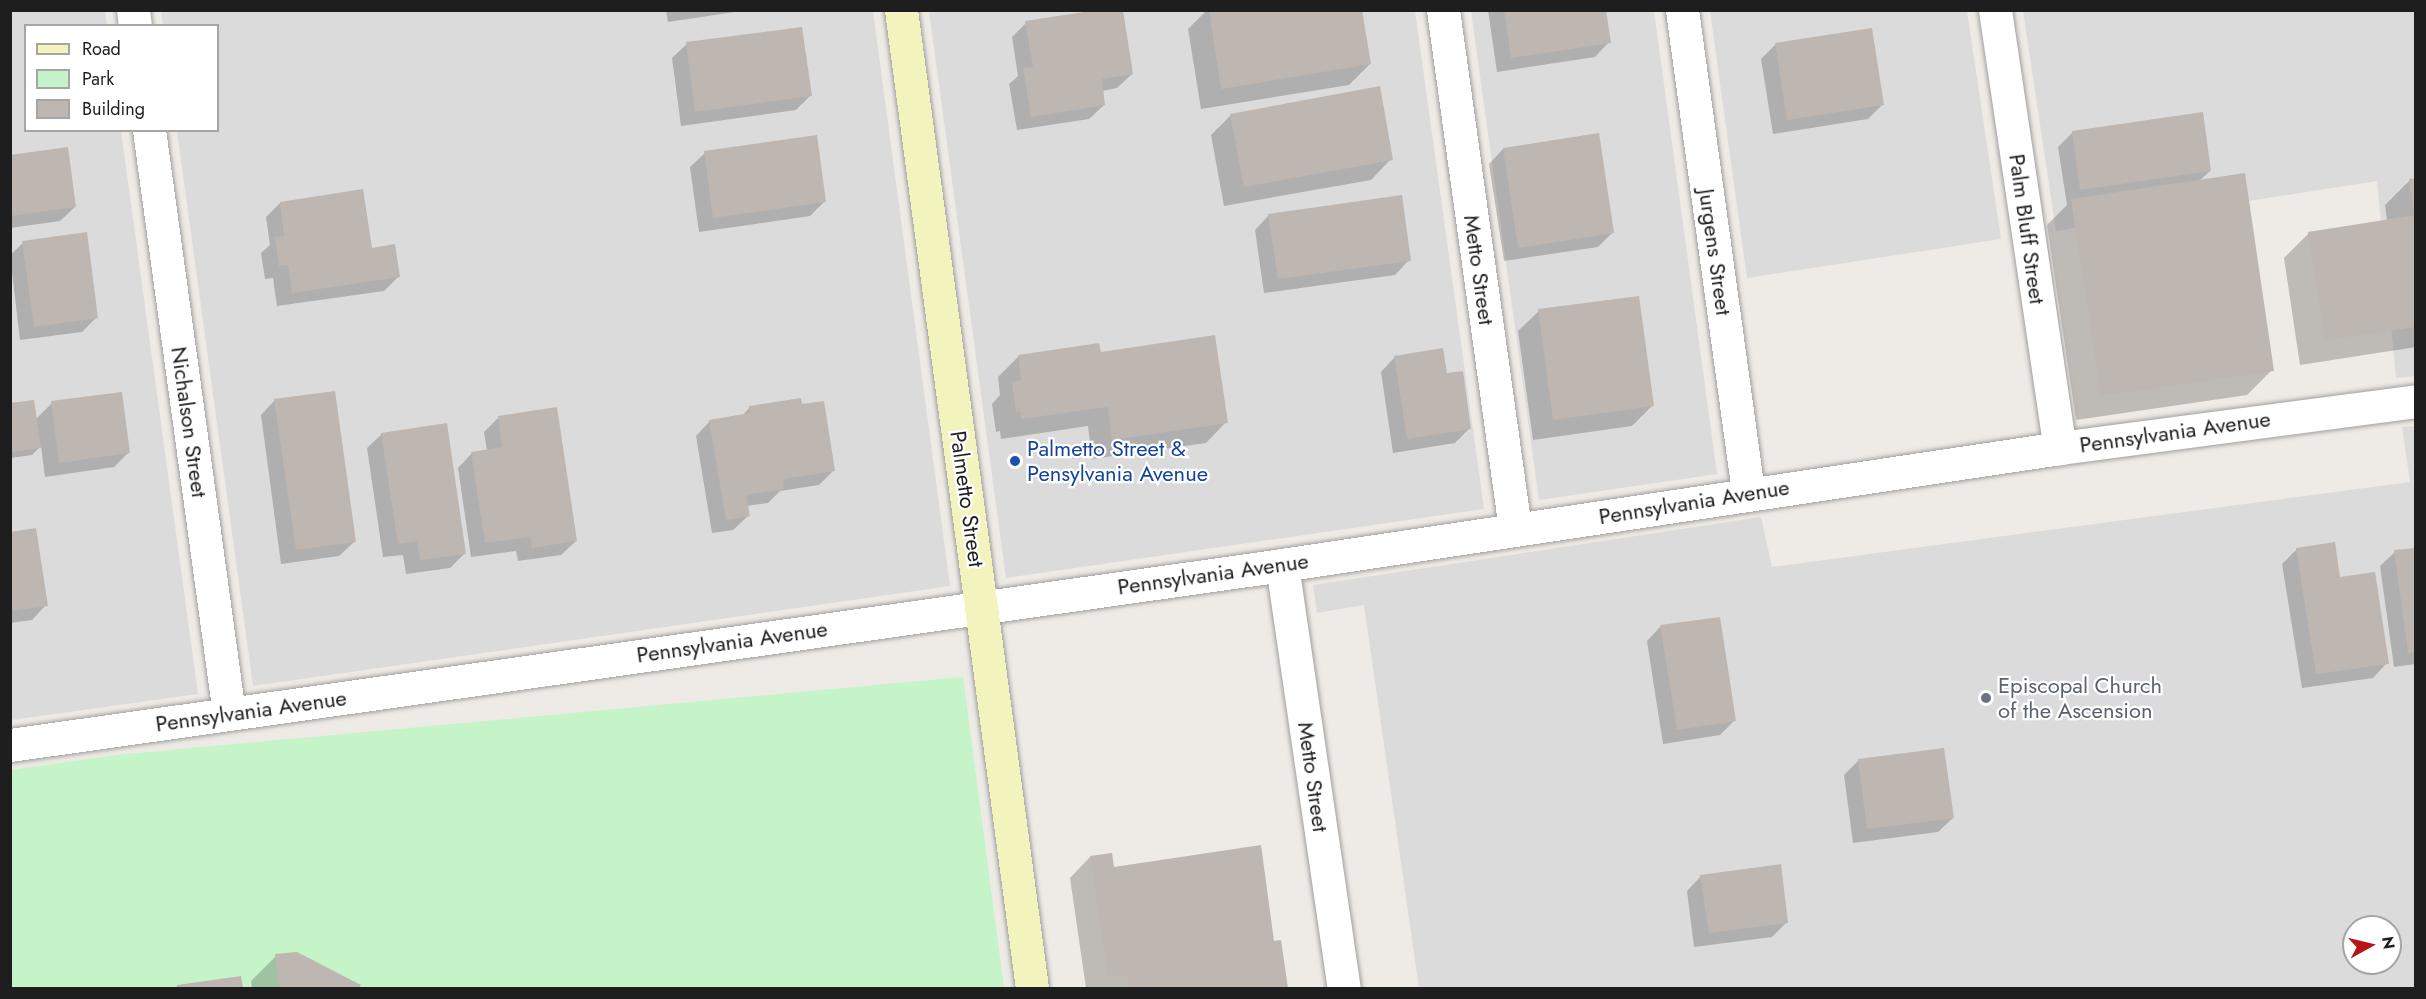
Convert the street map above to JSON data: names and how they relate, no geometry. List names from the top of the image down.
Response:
{
  "streets": {
    "street": [
      "Palm Bluff Street",
      "Jurgens Street",
      "Metto Street",
      "Nichalson Street",
      "Pennsylvania Avenue",
      "Palmetto Street"
    ]
  },
  "crossings": [
    ["Palm Bluff Street", "Pennsylvania Avenue"],
    ["Jurgens Street", "Pennsylvania Avenue"],
    ["Metto Street", "Pennsylvania Avenue"],
    ["Nichalson Street", "Pennsylvania Avenue"],
    ["Pennsylvania Avenue", "Palmetto Street"]
  ],
  "places": ["Palmetto Street & Pensylvania Avenue", "Episcopal Church of the Ascension"],
  "legend": ["Road", "Park", "Building"],
  "north": "right"
}
